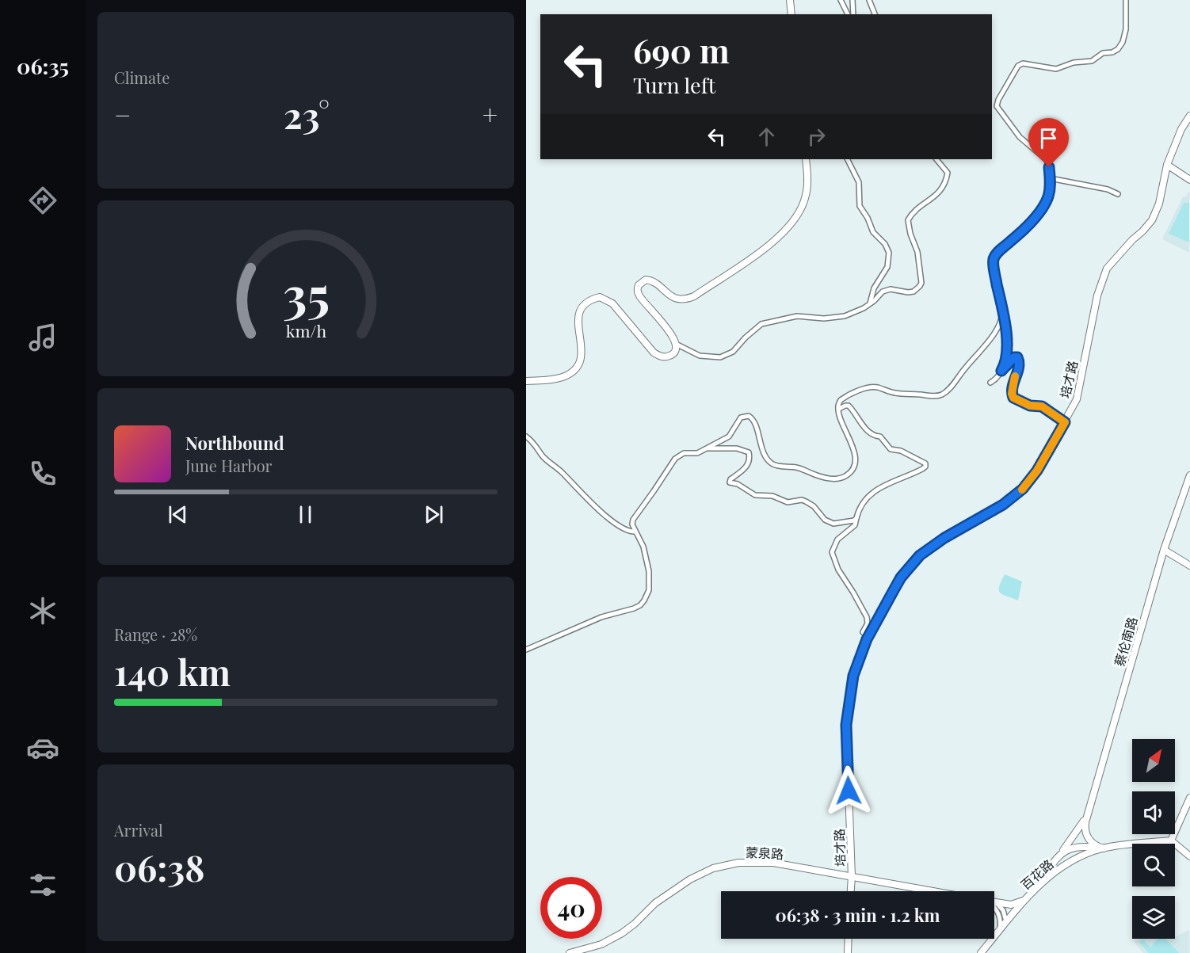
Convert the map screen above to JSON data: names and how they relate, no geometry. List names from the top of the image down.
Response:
{
  "streets": {
    "street": [
      "培才路",
      "蔡伦南路",
      "蒙泉路",
      "百花路"
    ]
  },
  "crossings": [
    ["培才路", "蒙泉路"],
    ["蔡伦南路", "百花路"],
    ["蒙泉路", "百花路"]
  ],
  "north": "top right",
  "page": {
    "tabs": "06:35",
    "tile": [
      "Climate",
      ["Range · 28%", "140 km"],
      ["Arrival", "06:38"]
    ],
    "turn": ["690 m", "Turn left"],
    "heat": ["−", "23°", "+"],
    "song": ["Northbound", "June Harbor"],
    "limit": "40",
    "trip": "06:38 · 3 min · 1.2 km",
    "gauge": ["35", "km/h"]
  }
}
